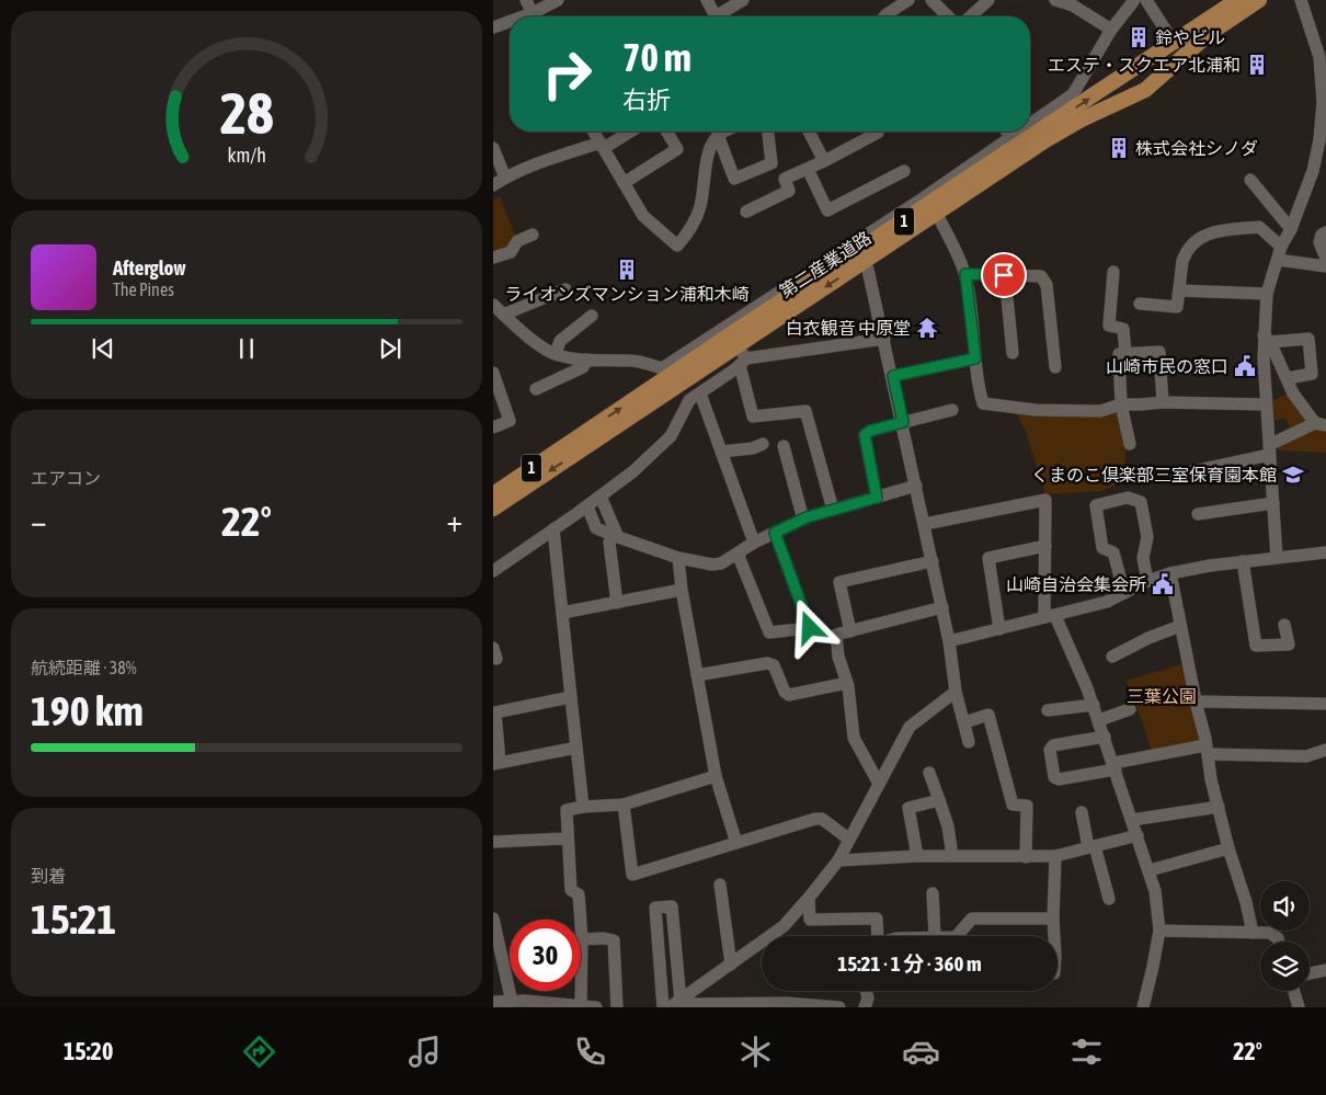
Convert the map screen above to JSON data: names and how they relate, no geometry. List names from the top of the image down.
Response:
{
  "streets": {
    "main road": ["1", "第二産業道路"]
  },
  "parks": ["三葉公園"],
  "places": {
    "building": [
      "鈴やビル",
      "エステ・スクエア北浦和",
      "株式会社シノダ",
      "ライオンズマンション浦和木崎"
    ],
    "temple": ["白衣観音 中原堂"],
    "public building": ["山崎市民の窓口", "山崎自治会集会所"],
    "school or university": ["くまのこ倶楽部三室保育園本館"]
  },
  "page": {
    "turn": ["70 m", "右折"],
    "song": ["Afterglow", "The Pines"],
    "tile": [
      "エアコン",
      ["航続距離 · 38%", "190 km"],
      ["到着", "15:21"]
    ],
    "heat": ["−", "22°", "+"],
    "limit": "30",
    "trip": "15:21 · 1 分 · 360 m",
    "tabs": ["15:20", "22°"],
    "gauge": ["28", "km/h"]
  }
}
